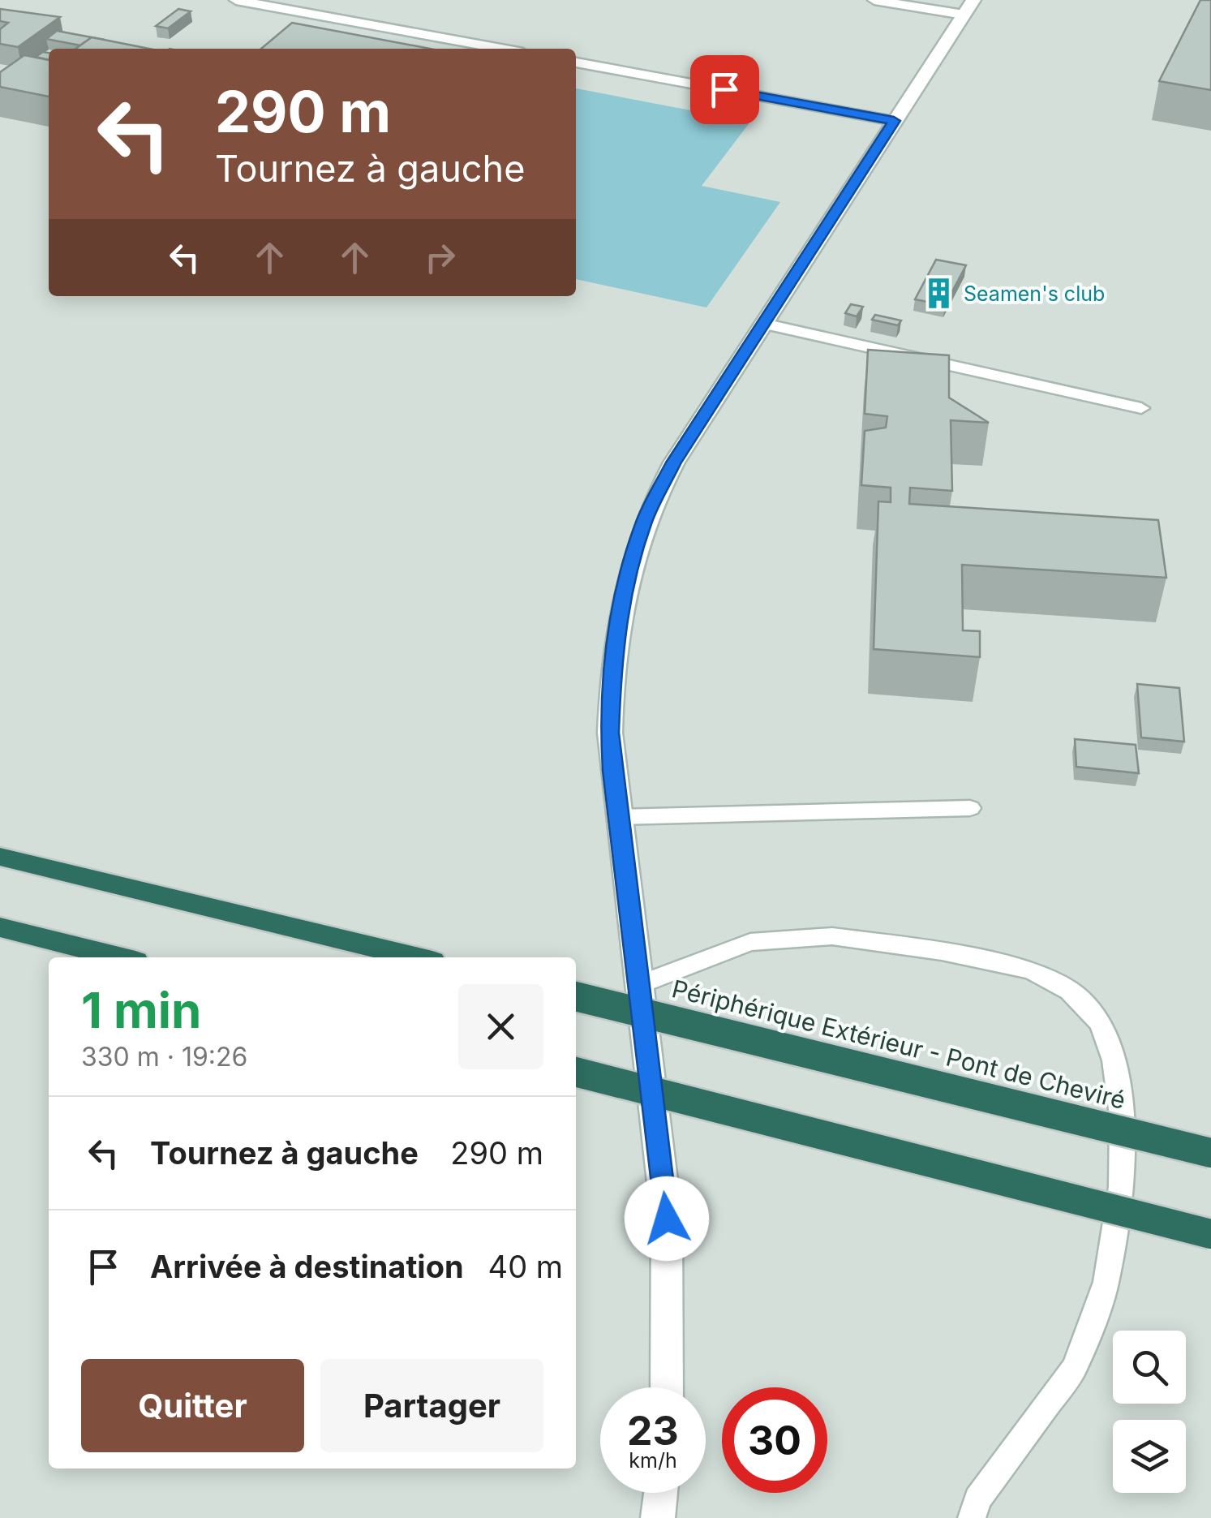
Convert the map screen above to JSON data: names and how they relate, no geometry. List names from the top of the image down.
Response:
{
  "streets": {
    "highway": ["Périphérique Extérieur - Pont de Cheviré"]
  },
  "places": {
    "building": ["Seamen's club"]
  },
  "page": {
    "turn": ["290 m", "Tournez à gauche"],
    "heading": ["1 min", "330 m · 19:26"],
    "list": [
      {
        "name": "Tournez à gauche",
        "value": "290 m"
      },
      {
        "name": "Arrivée à destination",
        "value": "40 m"
      }
    ],
    "buttons": ["Quitter", "Partager"],
    "speed": "23 km/h",
    "limit": "30"
  }
}
